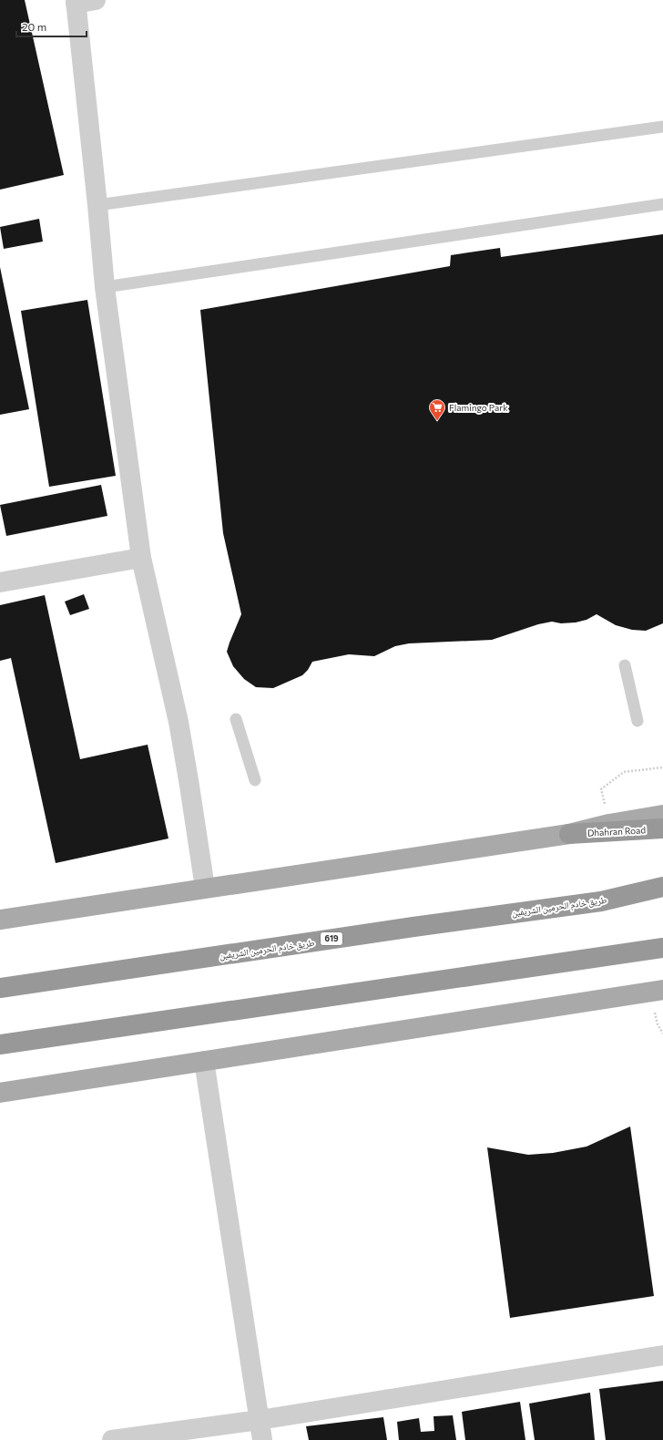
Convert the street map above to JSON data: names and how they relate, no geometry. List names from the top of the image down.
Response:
{
  "streets": {
    "highway": ["Dhahran Road", "طريق خادم الحرمين الشريفين", "619"]
  },
  "places": {
    "supermarket": ["Flamingo Park"]
  },
  "scale_bar": "20 m"
}
